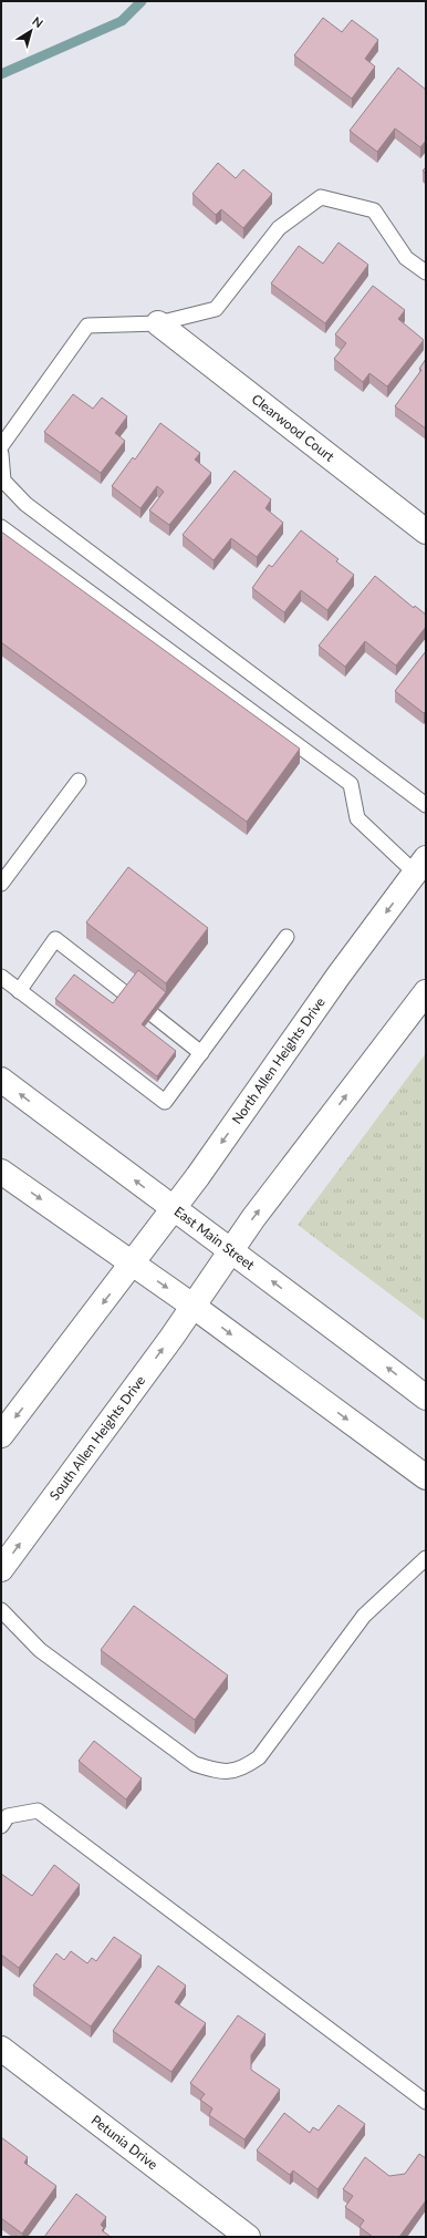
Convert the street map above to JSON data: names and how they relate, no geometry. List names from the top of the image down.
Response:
{
  "streets": {
    "main road": [
      "Clearwood Court",
      "North Allen Heights Drive",
      "East Main Street",
      "South Allen Heights Drive",
      "Petunia Drive"
    ]
  },
  "crossings": [
    ["North Allen Heights Drive", "East Main Street"]
  ],
  "north": "top right"
}
